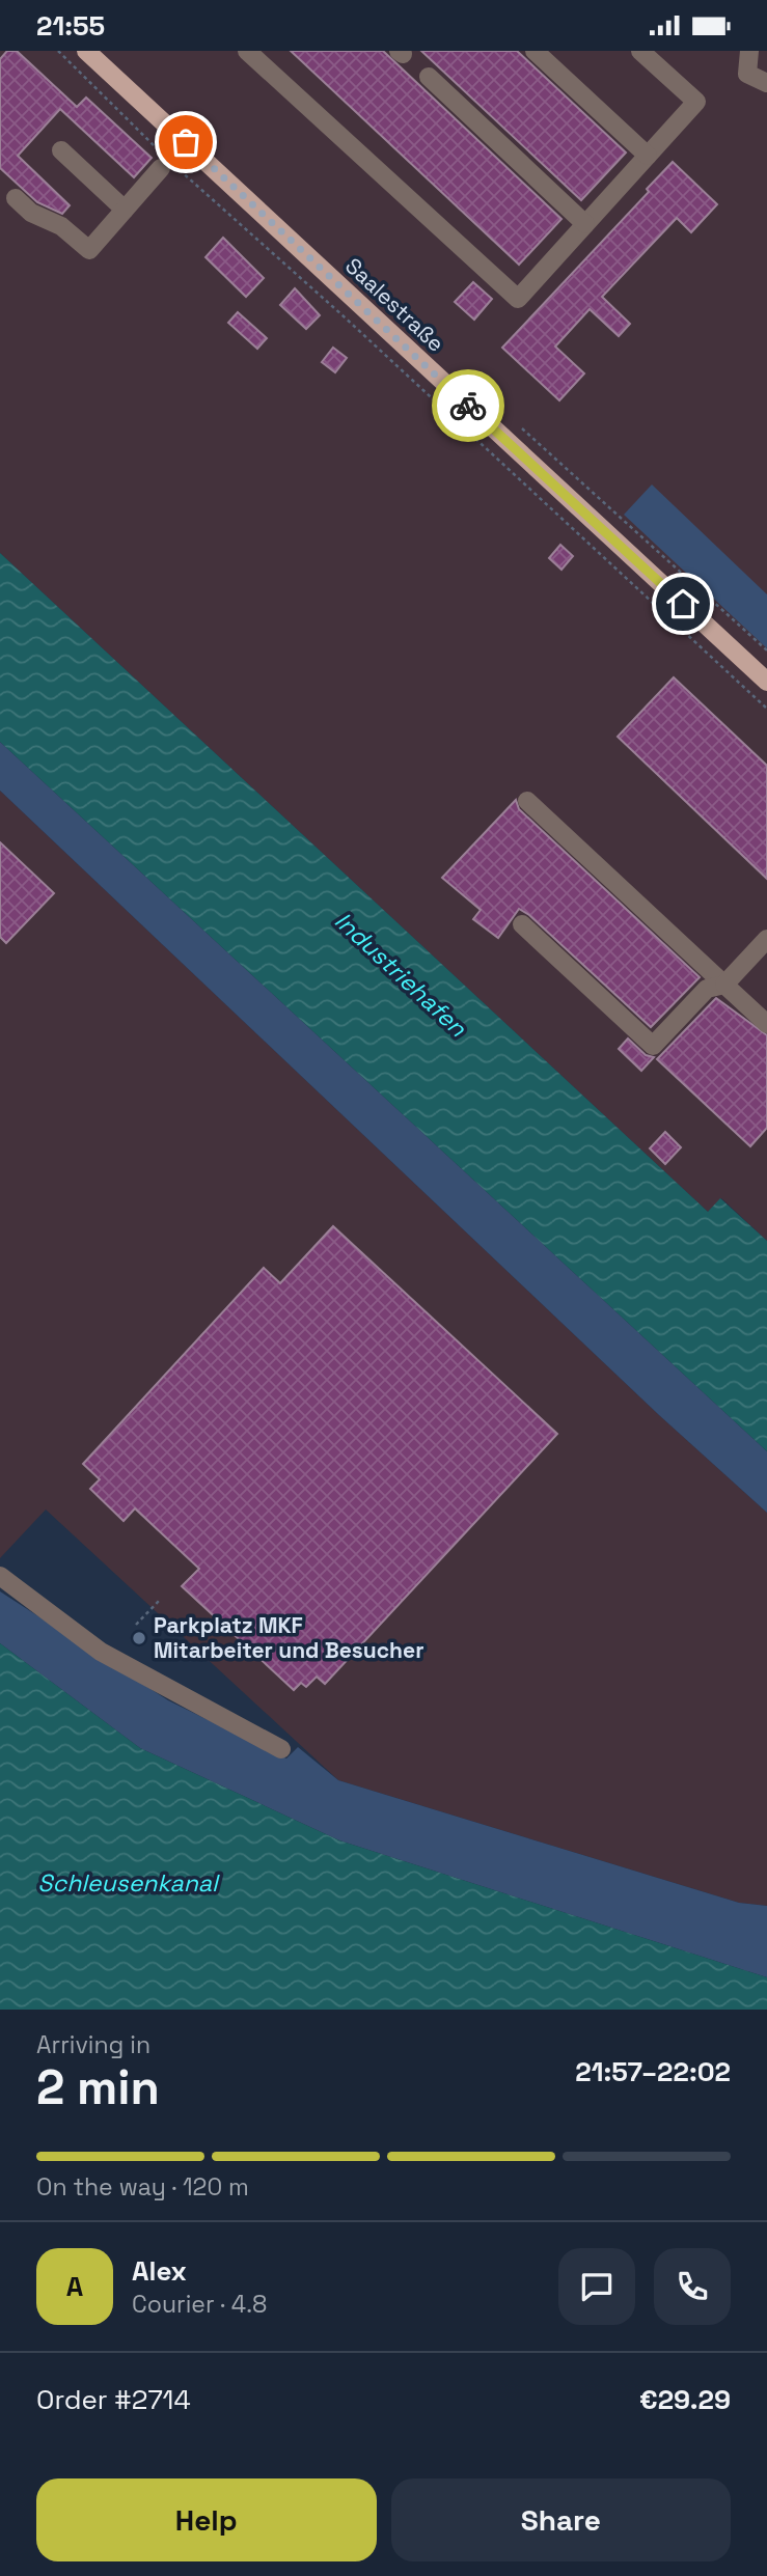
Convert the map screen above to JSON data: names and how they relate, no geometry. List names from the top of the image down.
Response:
{
  "streets": {
    "main road": ["Saalestraße"]
  },
  "water": ["Industriehafen", "Schleusenkanal"],
  "places": ["Parkplatz MKF Mitarbeiter und Besucher"],
  "page": {
    "status": "21:55",
    "heading": ["2 min", "Arriving in", "21:57–22:02"],
    "panel": [
      "Alex",
      "Courier · 4.8",
      "Order #2714",
      "€29.29"
    ],
    "bar": "On the way · 120 m",
    "round": "A",
    "buttons": ["Help", "Share"]
  }
}
